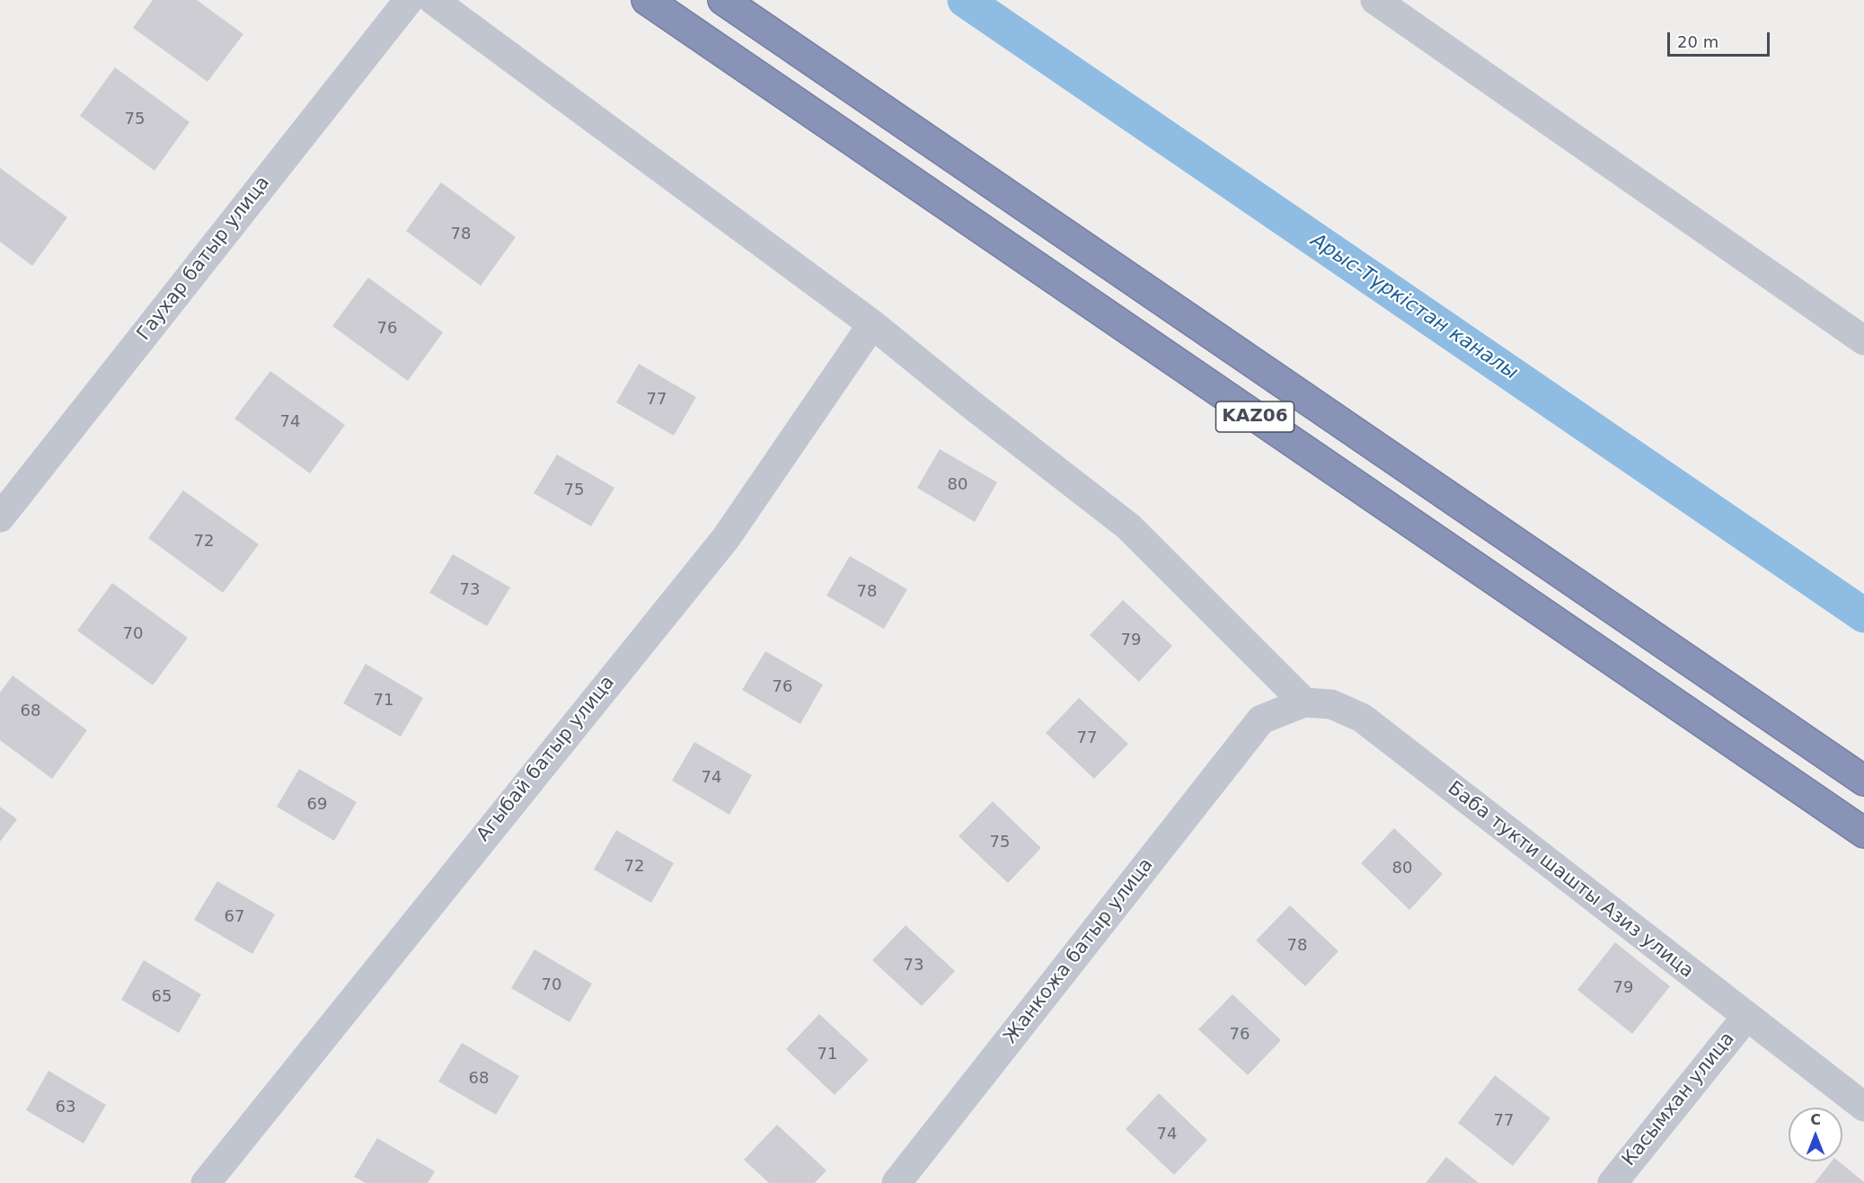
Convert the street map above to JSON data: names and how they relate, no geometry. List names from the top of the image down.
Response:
{
  "streets": {
    "highway": ["KАZ06"],
    "street": [
      "Гаухар батыр улица",
      "Агыбай батыр улица",
      "Баба тукти шашты Азиз улица",
      "Жанкожа батыр улица",
      "Касымхан улица"
    ]
  },
  "crossings": [
    ["Баба тукти шашты Азиз улица", "Жанкожа батыр улица"],
    ["Баба тукти шашты Азиз улица", "Касымхан улица"]
  ],
  "water": ["Арыс-Түркістан каналы"],
  "house_numbers": [
    "75",
    "78",
    "76",
    "77",
    "74",
    "80",
    "75",
    "72",
    "73",
    "78",
    "70",
    "79",
    "76",
    "71",
    "68",
    "77",
    "74",
    "69",
    "75",
    "72",
    "80",
    "67",
    "78",
    "73",
    "70",
    "79",
    "65",
    "76",
    "71",
    "68",
    "63",
    "77",
    "74"
  ],
  "scale_bar": "20 m",
  "north": "top"
}
